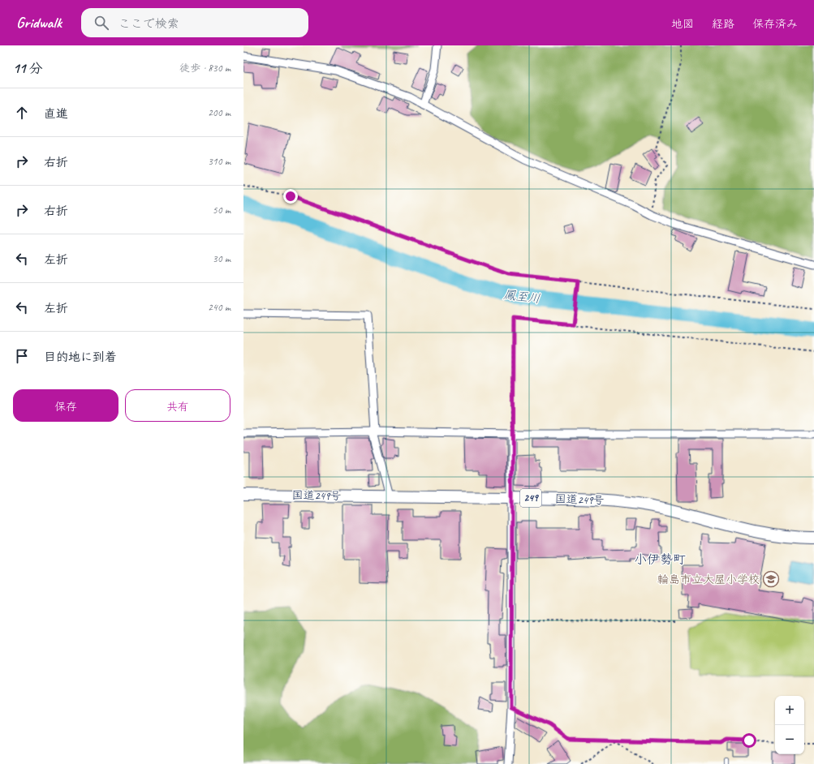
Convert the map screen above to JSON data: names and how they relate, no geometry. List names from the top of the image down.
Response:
{
  "streets": {
    "highway": ["国道249号", "249"]
  },
  "districts": ["小伊勢町"],
  "water": ["鳳至川"],
  "places": {
    "school or university": ["輪島市立大屋小学校"]
  },
  "page": {
    "header": "Gridwalk",
    "search": "ここで検索",
    "nav": ["地図", "経路", "保存済み"],
    "heading": ["11 分", "徒歩 · 830 m"],
    "list": [
      ["直進", "200 m"],
      ["右折", "310 m"],
      ["右折", "50 m"],
      ["左折", "30 m"],
      ["左折", "240 m"],
      "目的地に到着"
    ],
    "buttons": ["保存", "共有"],
    "map_buttons": ["+", "−"]
  }
}
